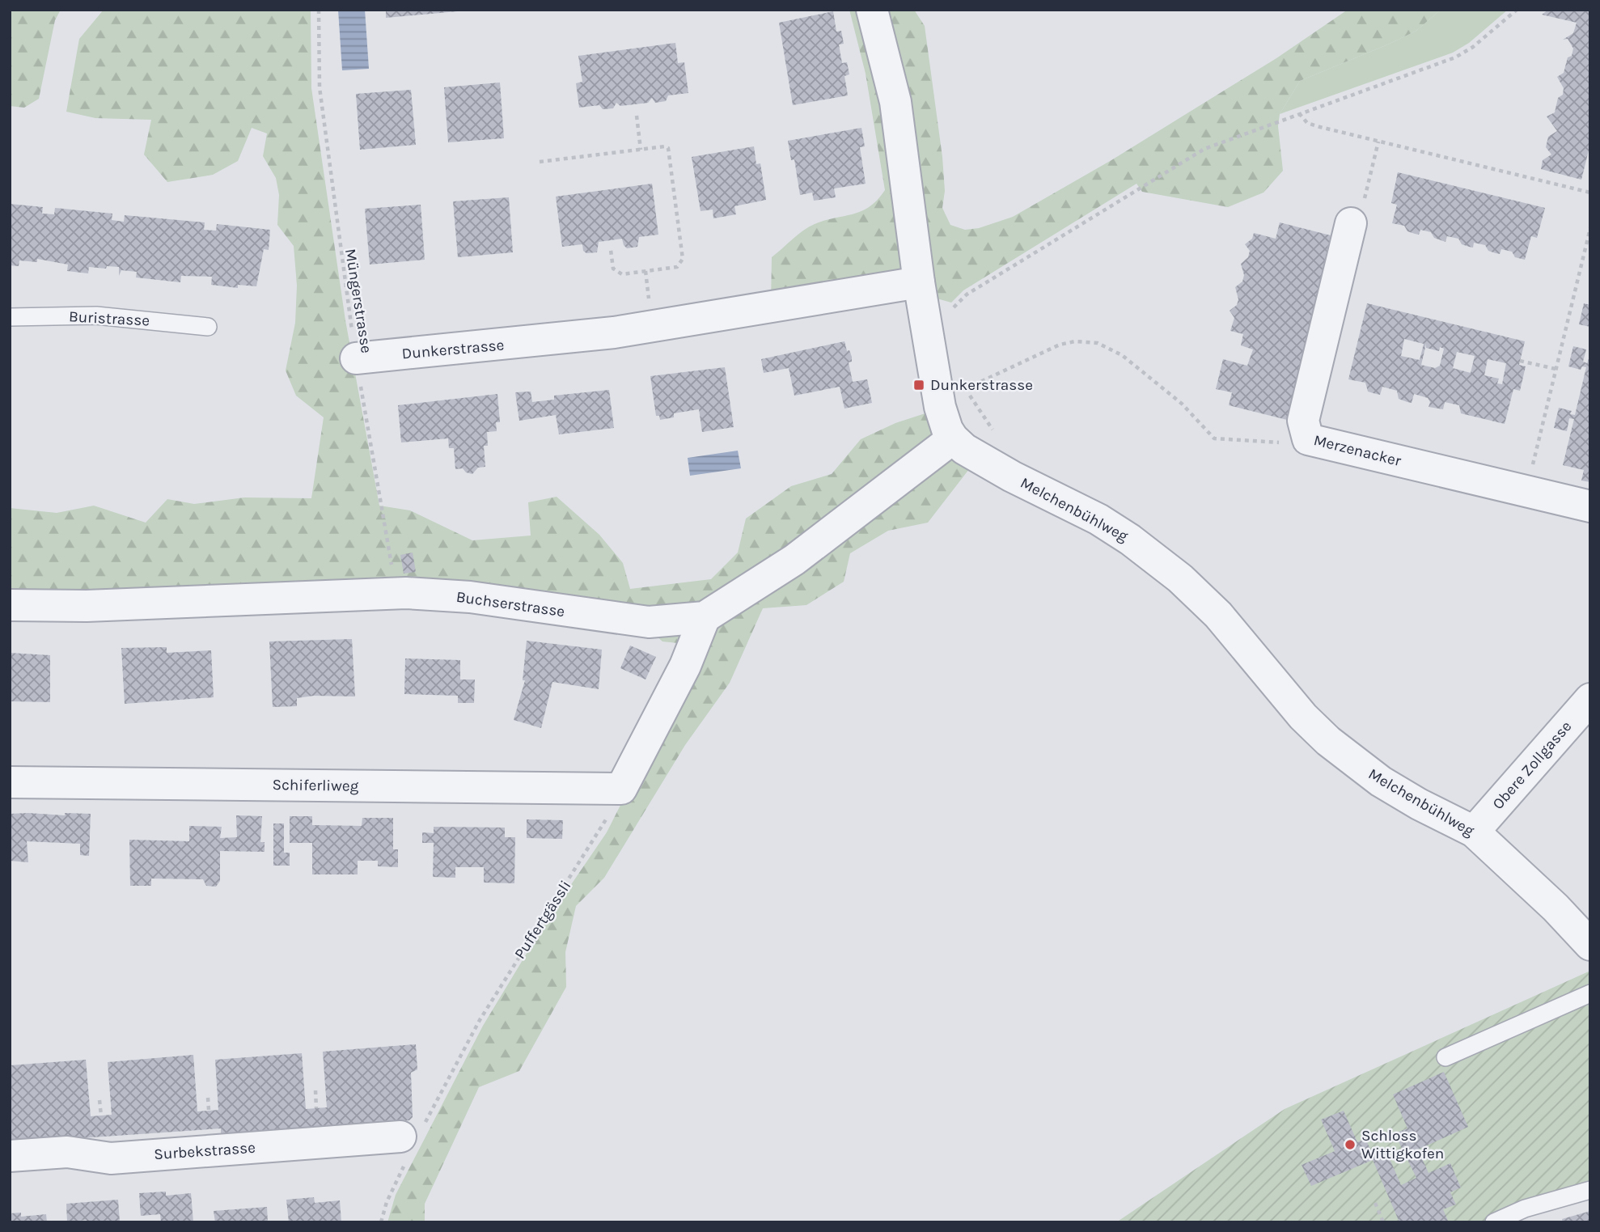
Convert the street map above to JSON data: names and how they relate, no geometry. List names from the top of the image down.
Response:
{
  "streets": {
    "street": [
      "Dunkerstrasse",
      "Merzenacker",
      "Melchenbühlweg",
      "Buchserstrasse",
      "Obere Zollgasse",
      "Schiferliweg",
      "Surbekstrasse"
    ],
    "lane": ["Buristrasse"],
    "path": ["Müngerstrasse", "Puffertgässli"]
  },
  "crossings": [
    ["Müngerstrasse", "Dunkerstrasse"],
    ["Müngerstrasse", "Buchserstrasse"],
    ["Dunkerstrasse", "Melchenbühlweg"],
    ["Melchenbühlweg", "Buchserstrasse"],
    ["Melchenbühlweg", "Obere Zollgasse"],
    ["Schiferliweg", "Puffertgässli"],
    ["Puffertgässli", "Surbekstrasse"]
  ],
  "places": {
    "transit": ["Dunkerstrasse"],
    "other": ["Schloss Wittigkofen"]
  }
}
